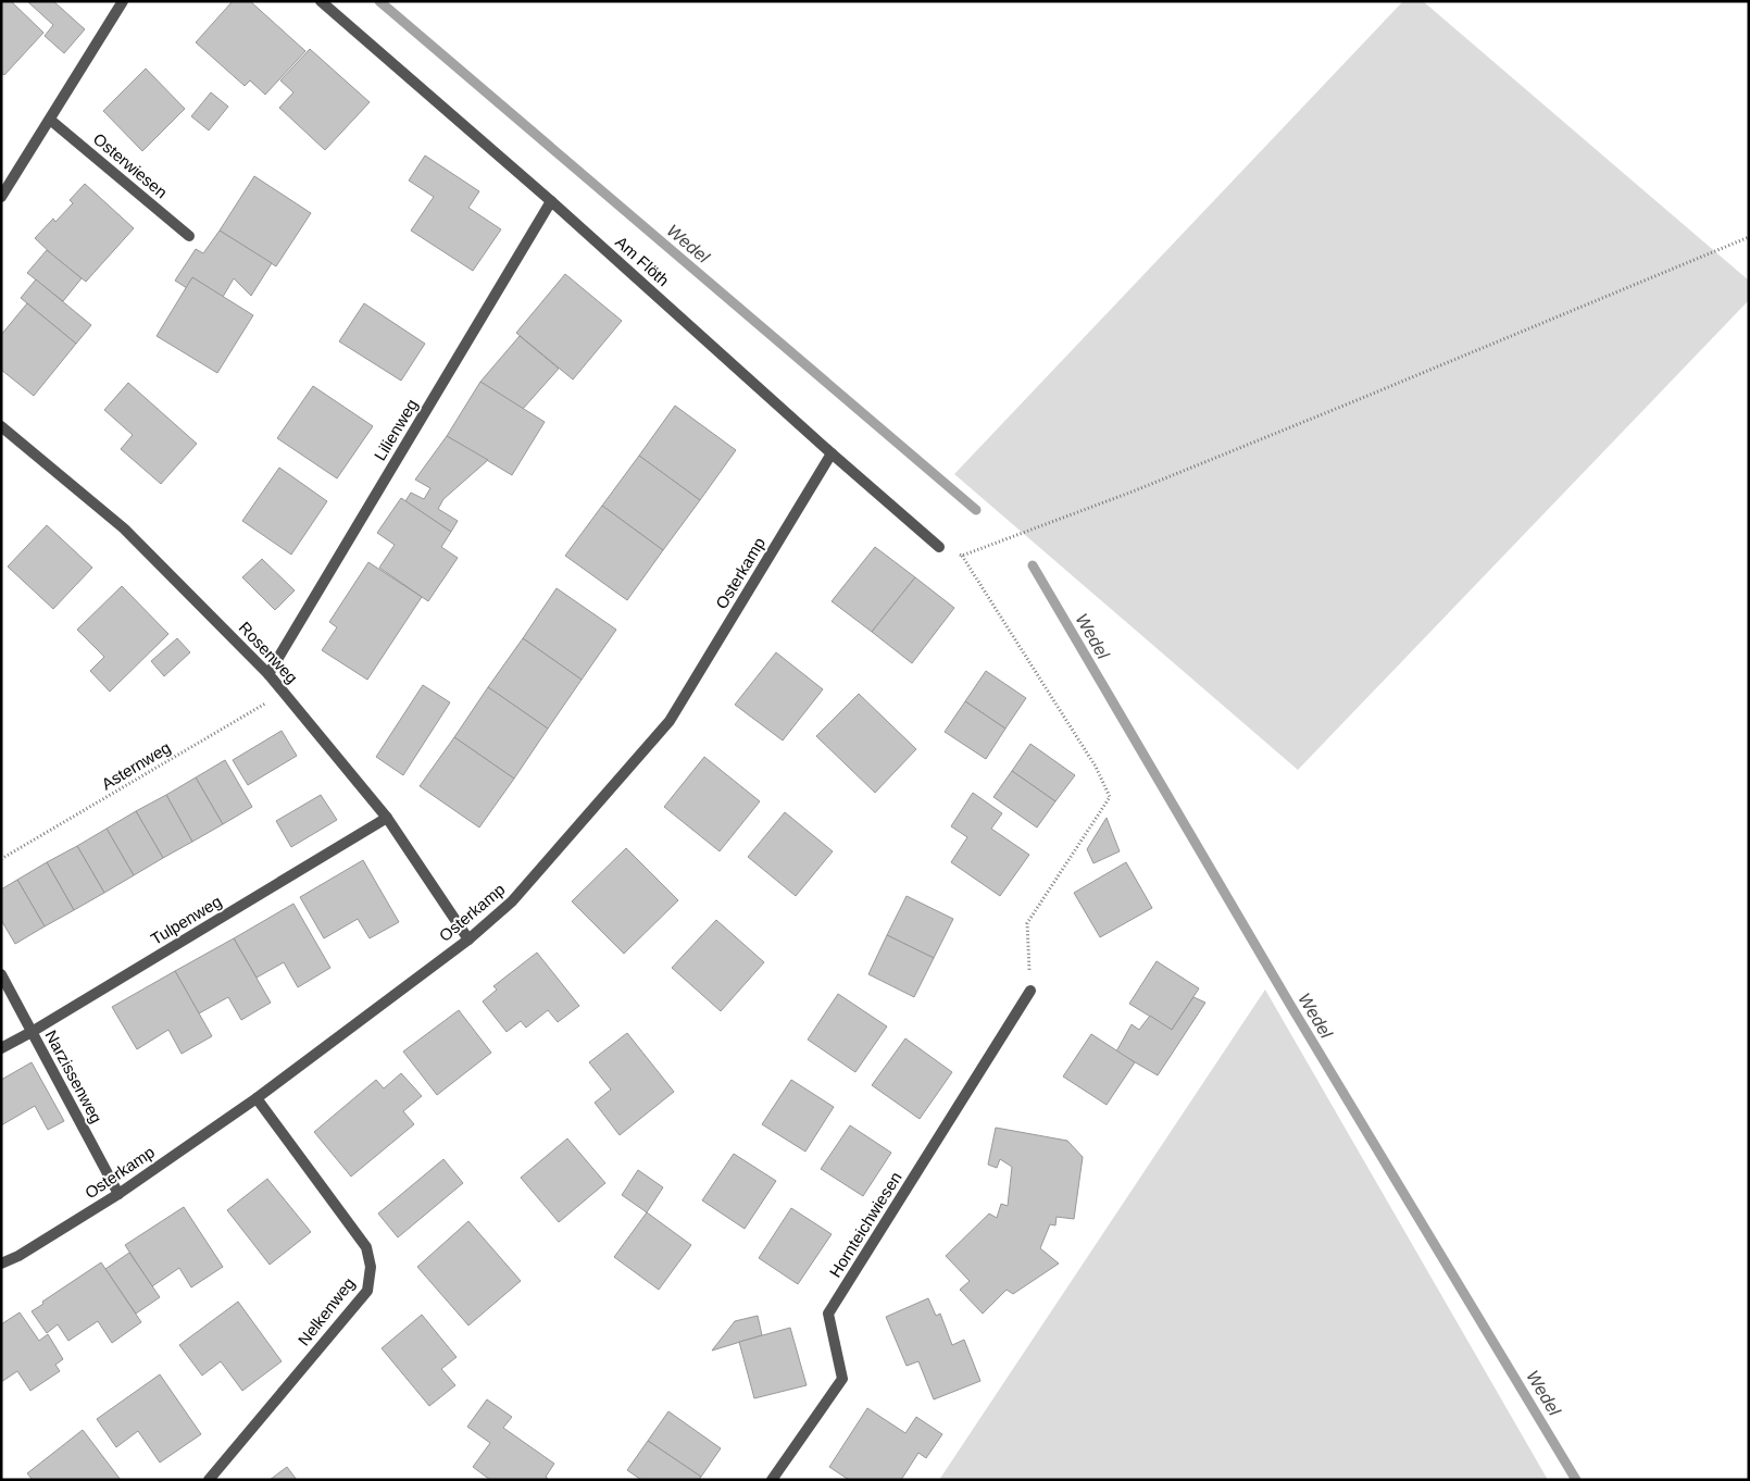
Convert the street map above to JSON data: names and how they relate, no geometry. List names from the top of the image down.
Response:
{
  "streets": {
    "street": [
      "Osterwiesen",
      "Am Flöth",
      "Lilienweg",
      "Osterkamp",
      "Rosenweg",
      "Tulpenweg",
      "Narzissenweg",
      "Hornteichwiesen",
      "Nelkenweg"
    ],
    "path": ["Asternweg"]
  },
  "crossings": [
    ["Am Flöth", "Lilienweg"],
    ["Am Flöth", "Osterkamp"],
    ["Lilienweg", "Rosenweg"],
    ["Osterkamp", "Rosenweg"],
    ["Osterkamp", "Narzissenweg"],
    ["Osterkamp", "Nelkenweg"],
    ["Rosenweg", "Asternweg"],
    ["Rosenweg", "Tulpenweg"],
    ["Tulpenweg", "Narzissenweg"]
  ],
  "water": ["Wedel"]
}
